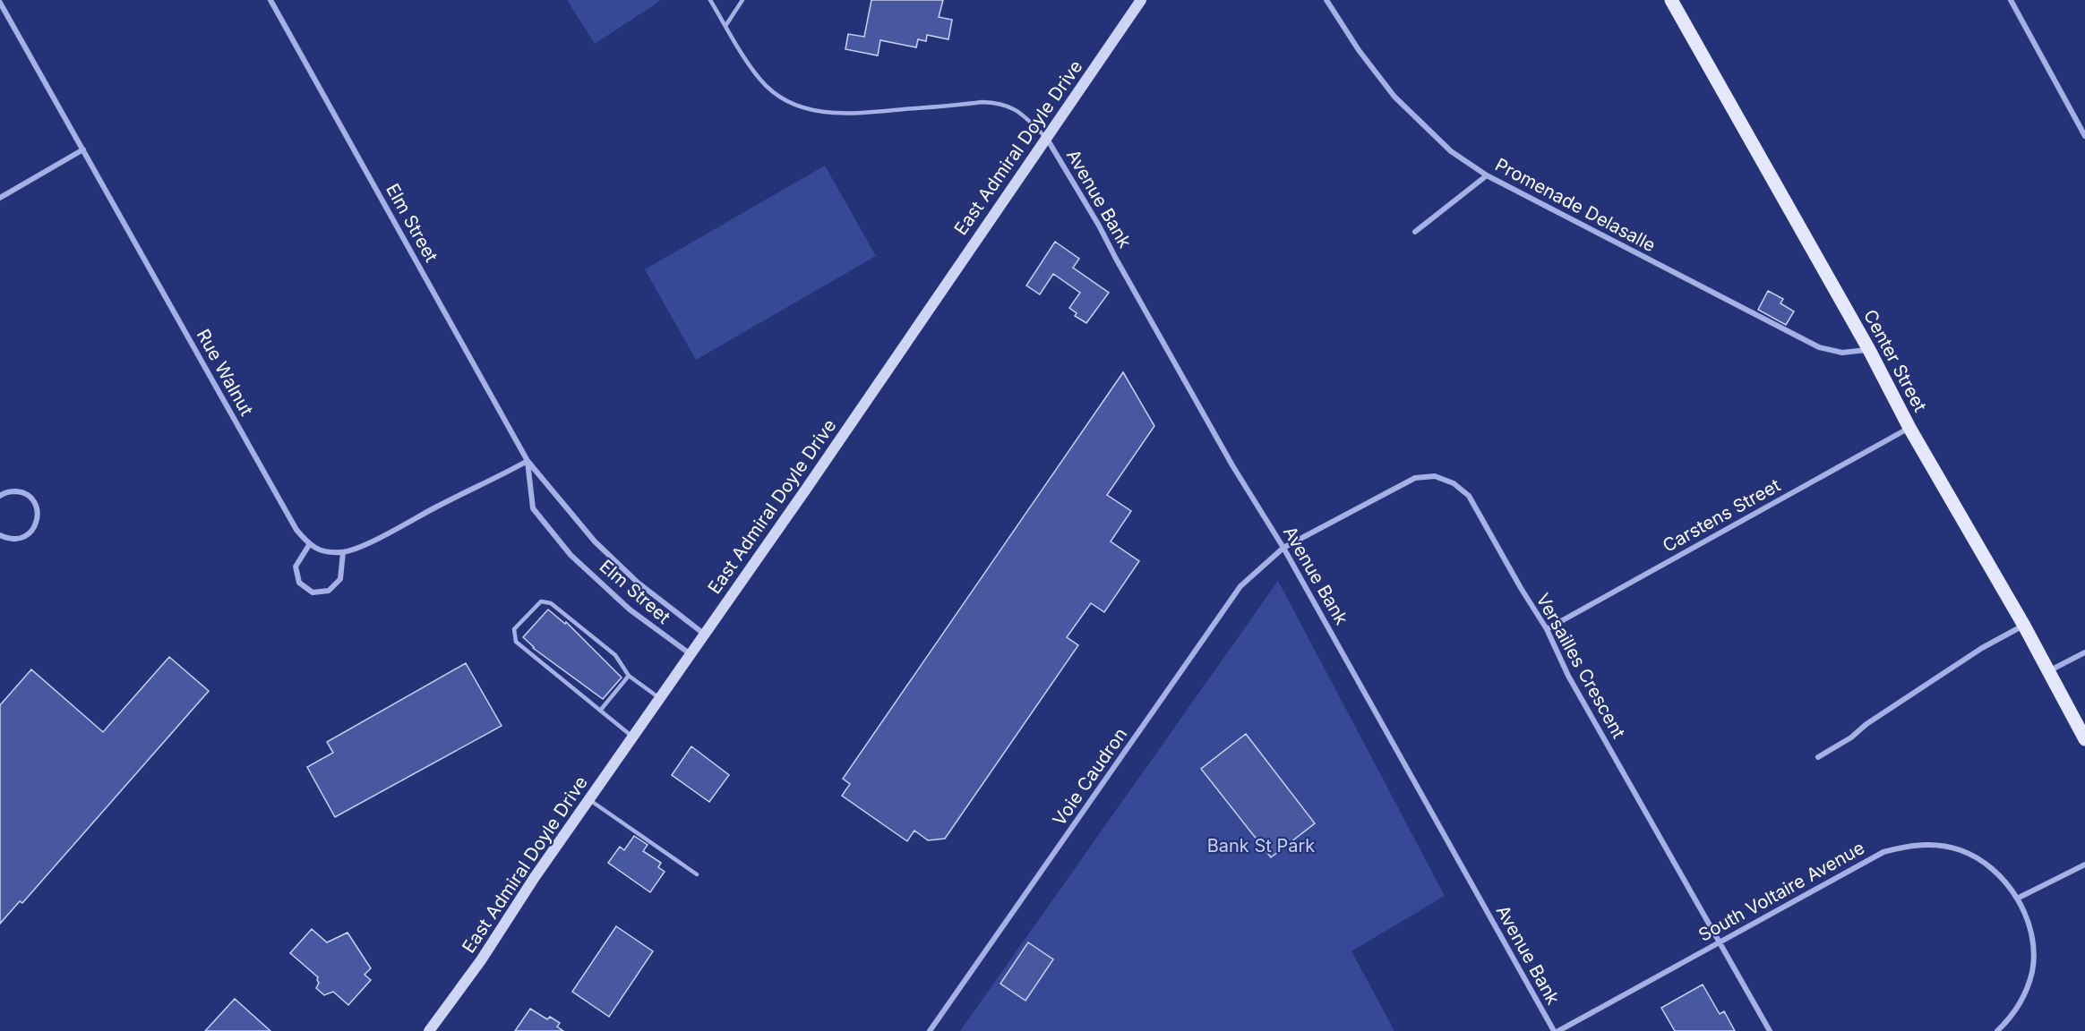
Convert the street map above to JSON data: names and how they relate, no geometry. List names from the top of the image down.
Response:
{
  "streets": {
    "main road": ["East Admiral Doyle Drive", "Center Street"],
    "street": [
      "Avenue Bank",
      "Promenade Delasalle",
      "Elm Street",
      "Rue Walnut",
      "Carstens Street",
      "Versailles Crescent",
      "Voie Caudron",
      "South Voltaire Avenue"
    ]
  },
  "crossings": [
    ["East Admiral Doyle Drive", "Avenue Bank"],
    ["East Admiral Doyle Drive", "Elm Street"],
    ["Avenue Bank", "Versailles Crescent"],
    ["Avenue Bank", "Voie Caudron"],
    ["Promenade Delasalle", "Center Street"],
    ["Center Street", "Carstens Street"],
    ["Carstens Street", "Versailles Crescent"],
    ["Versailles Crescent", "Voie Caudron"],
    ["Versailles Crescent", "South Voltaire Avenue"]
  ],
  "parks": ["Bank St Park"]
}
